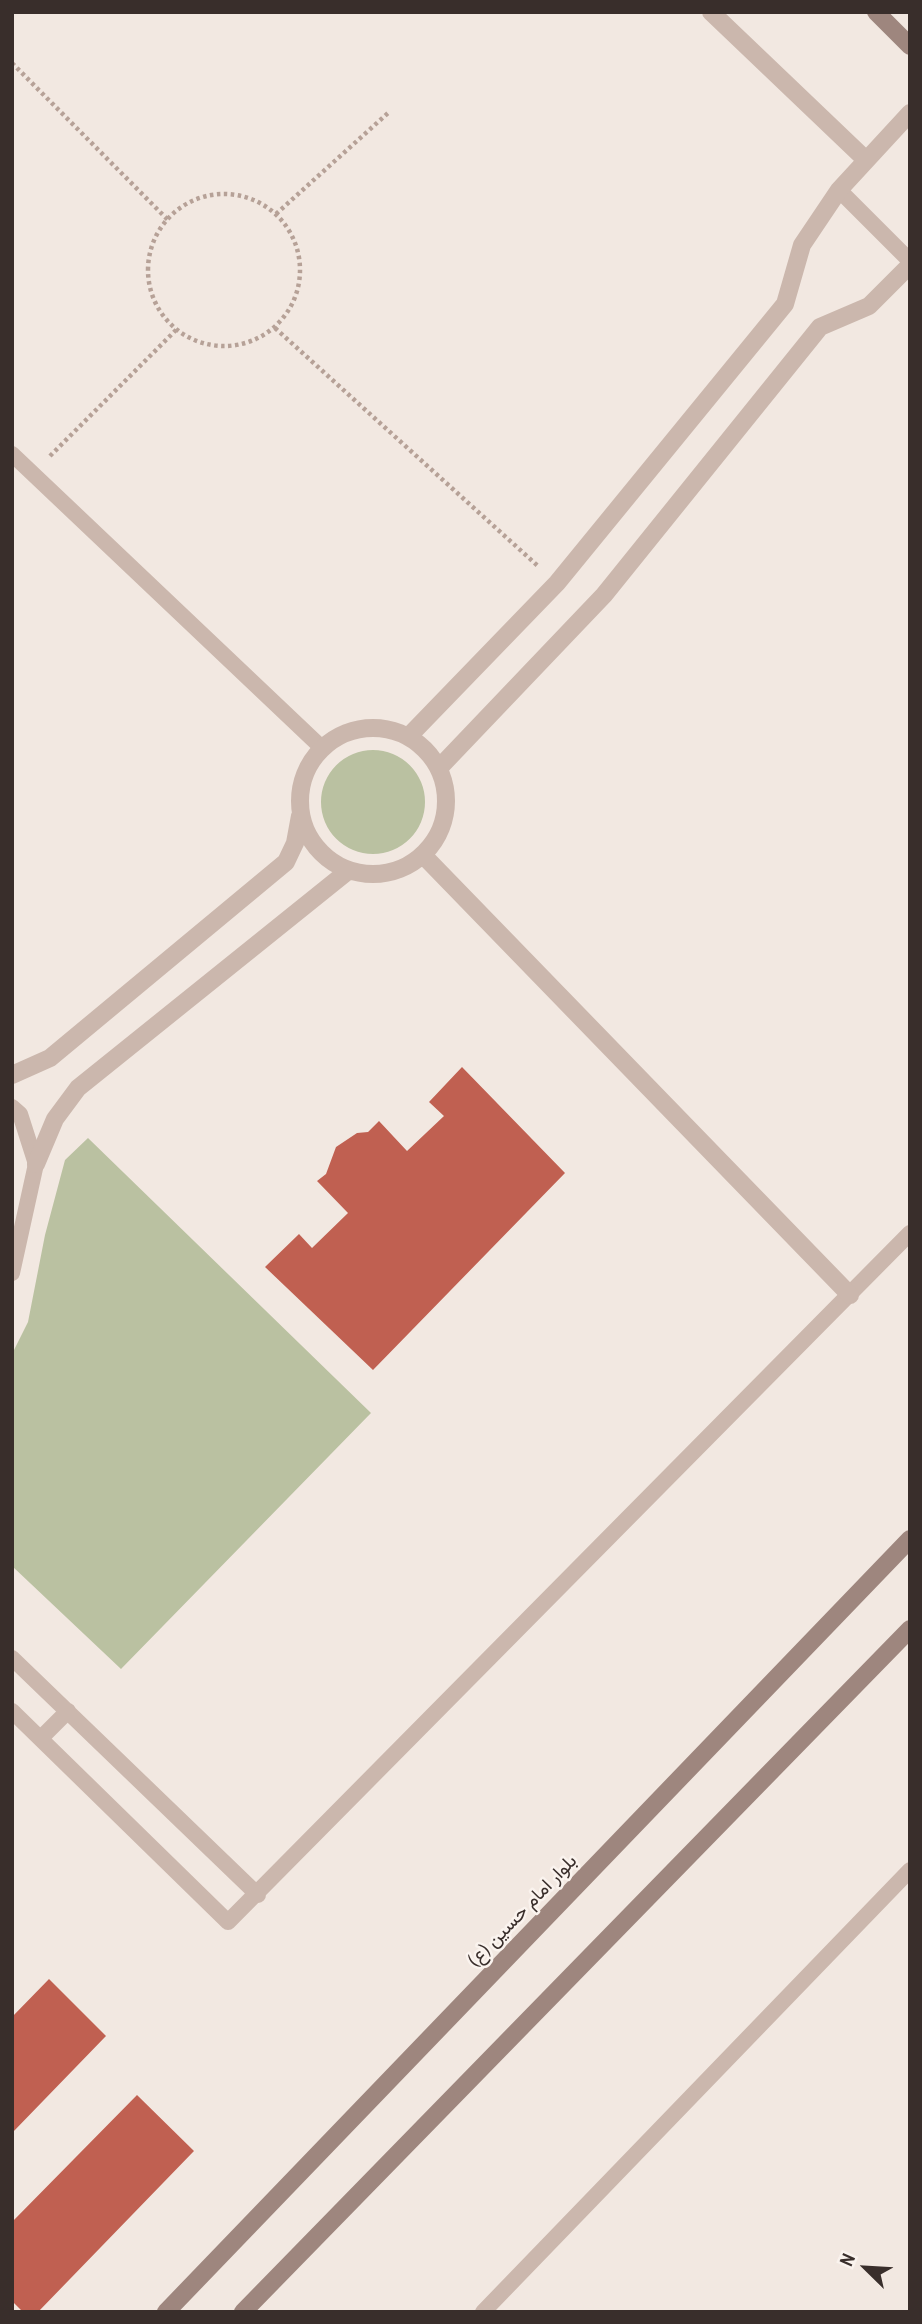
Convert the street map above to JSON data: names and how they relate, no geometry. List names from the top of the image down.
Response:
{
  "streets": {
    "main road": ["بلوار امام حسین (ع)"]
  },
  "north": "top left"
}
